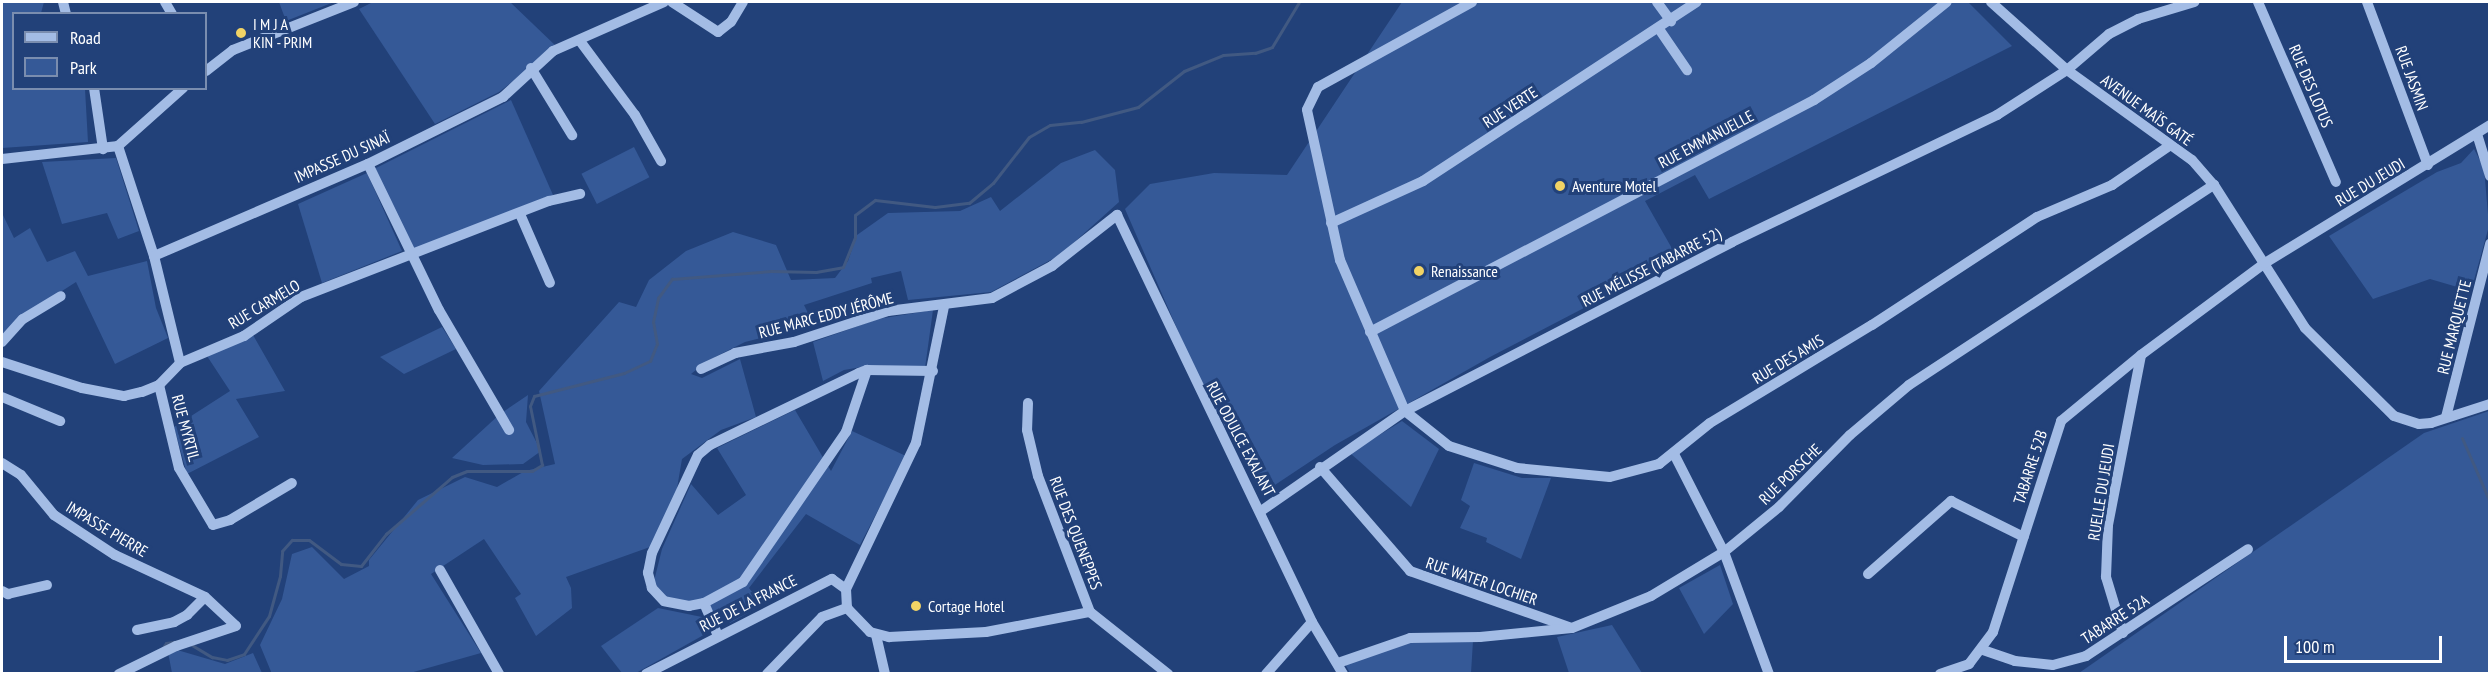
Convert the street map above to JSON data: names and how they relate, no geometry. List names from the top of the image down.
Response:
{
  "streets": {
    "street": [
      "RUE JASMIN",
      "RUE DES LOTUS",
      "RUE VERTE",
      "AVENUE MAÏS GATÉ",
      "RUE EMMANUELLE",
      "IMPASSE DU SINAÏ",
      "RUE DU JEUDI",
      "RUE MÉLISSE (TABARRE 52)",
      "RUE CARMELO",
      "RUE MARC EDDY JÉRÔME",
      "RUE MARQUETTE",
      "RUE DES AMIS",
      "RUE MYRTIL",
      "RUE ODULCE EXALANT",
      "TABARRE 52B",
      "RUE PORSCHE",
      "RUELLE DU JEUDI",
      "IMPASSE PIERRE",
      "RUE DES QUENEPPES",
      "RUE WATER LOCHIER",
      "RUE DE LA FRANCE",
      "TABARRE 52A"
    ]
  },
  "crossings": [
    ["RUE JASMIN", "RUE DU JEUDI"],
    ["AVENUE MAÏS GATÉ", "RUE DU JEUDI"],
    ["AVENUE MAÏS GATÉ", "RUE MÉLISSE (TABARRE 52)"],
    ["AVENUE MAÏS GATÉ", "RUE MARQUETTE"],
    ["AVENUE MAÏS GATÉ", "RUE DES AMIS"],
    ["AVENUE MAÏS GATÉ", "TABARRE 52B"],
    ["AVENUE MAÏS GATÉ", "RUE PORSCHE"],
    ["RUE DU JEUDI", "TABARRE 52B"],
    ["RUE MÉLISSE (TABARRE 52)", "RUE DES AMIS"],
    ["RUE MÉLISSE (TABARRE 52)", "RUE ODULCE EXALANT"],
    ["RUE MÉLISSE (TABARRE 52)", "RUE WATER LOCHIER"],
    ["RUE CARMELO", "RUE MYRTIL"],
    ["RUE MARC EDDY JÉRÔME", "RUE ODULCE EXALANT"],
    ["RUE ODULCE EXALANT", "RUE PORSCHE"],
    ["TABARRE 52B", "RUELLE DU JEUDI"],
    ["TABARRE 52B", "TABARRE 52A"],
    ["RUE PORSCHE", "RUE WATER LOCHIER"],
    ["RUELLE DU JEUDI", "TABARRE 52A"]
  ],
  "places": [
    "I M J A KIN - PRIM",
    "Aventure Motel",
    "Renaissance",
    "Cortage Hotel"
  ],
  "legend": ["Road", "Park"],
  "scale_bar": "100 m"
}
